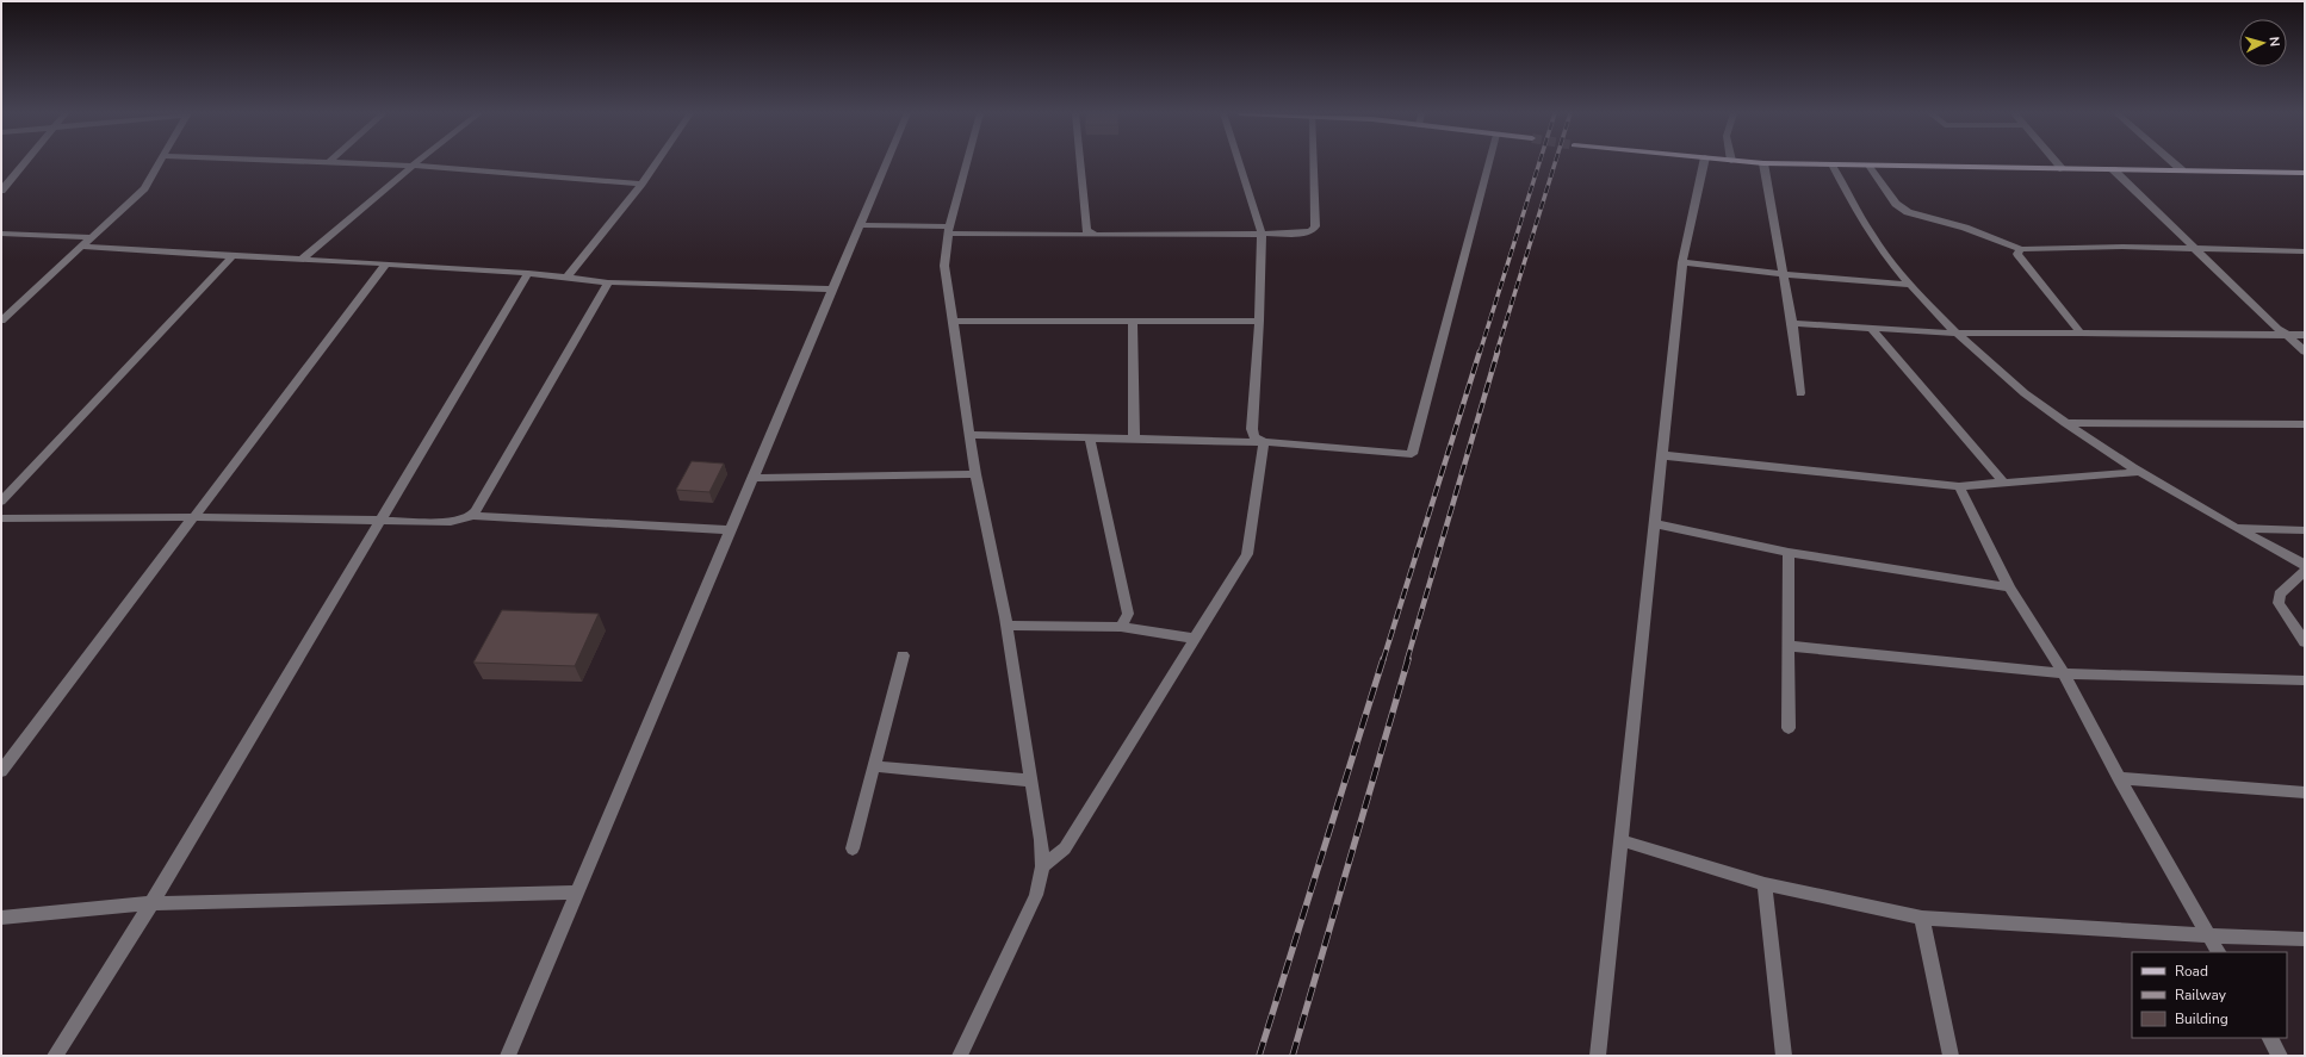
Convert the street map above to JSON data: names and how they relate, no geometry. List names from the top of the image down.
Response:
{
  "legend": ["Road", "Railway", "Building"],
  "north": "right"
}
